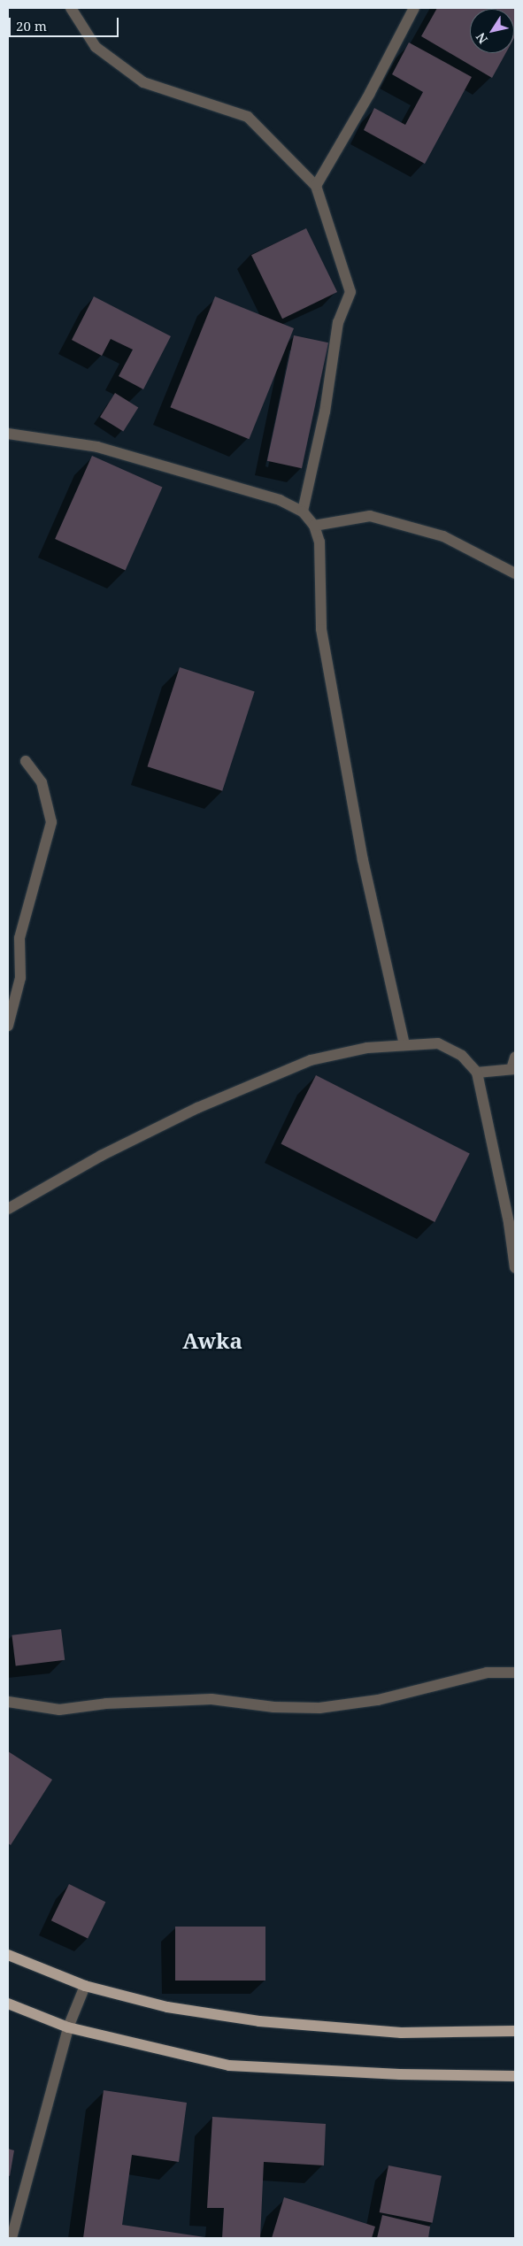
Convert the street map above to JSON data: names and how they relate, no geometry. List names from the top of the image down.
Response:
{
  "districts": ["Awka"],
  "scale_bar": "20 m",
  "north": "bottom left"
}
